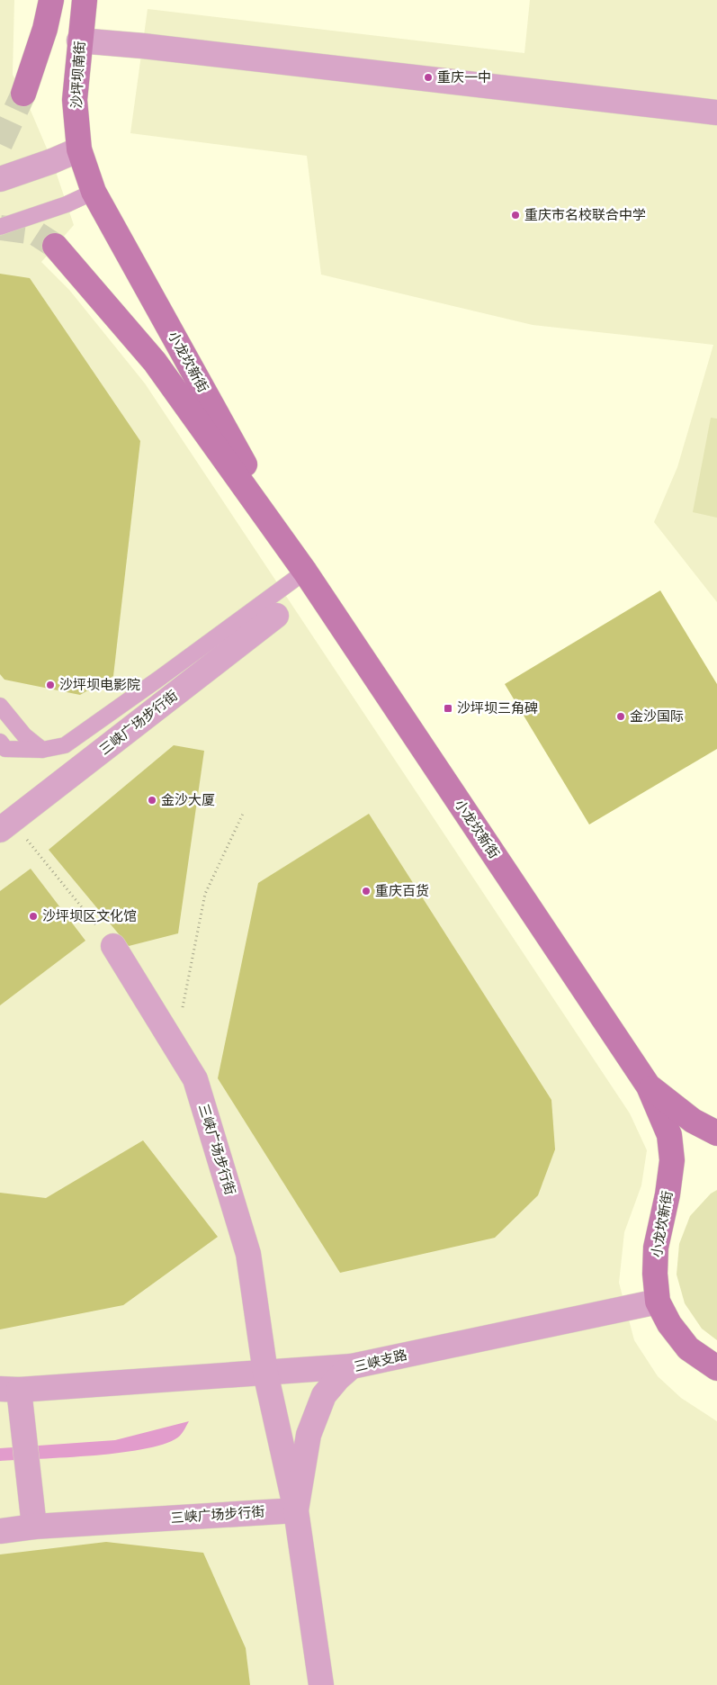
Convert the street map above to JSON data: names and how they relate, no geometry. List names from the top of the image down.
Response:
{
  "streets": {
    "main road": ["沙坪坝南街", "小龙坎新街"],
    "street": ["三峡广场步行街", "三峡支路"]
  },
  "crossings": [
    ["沙坪坝南街", "小龙坎新街"],
    ["小龙坎新街", "三峡支路"],
    ["三峡广场步行街", "三峡支路"]
  ],
  "places": {
    "other": [
      "重庆一中",
      "重庆市名校联合中学",
      "沙坪坝电影院",
      "金沙国际",
      "金沙大厦",
      "重庆百货",
      "沙坪坝区文化馆"
    ],
    "transit": ["沙坪坝三角碑"]
  }
}
